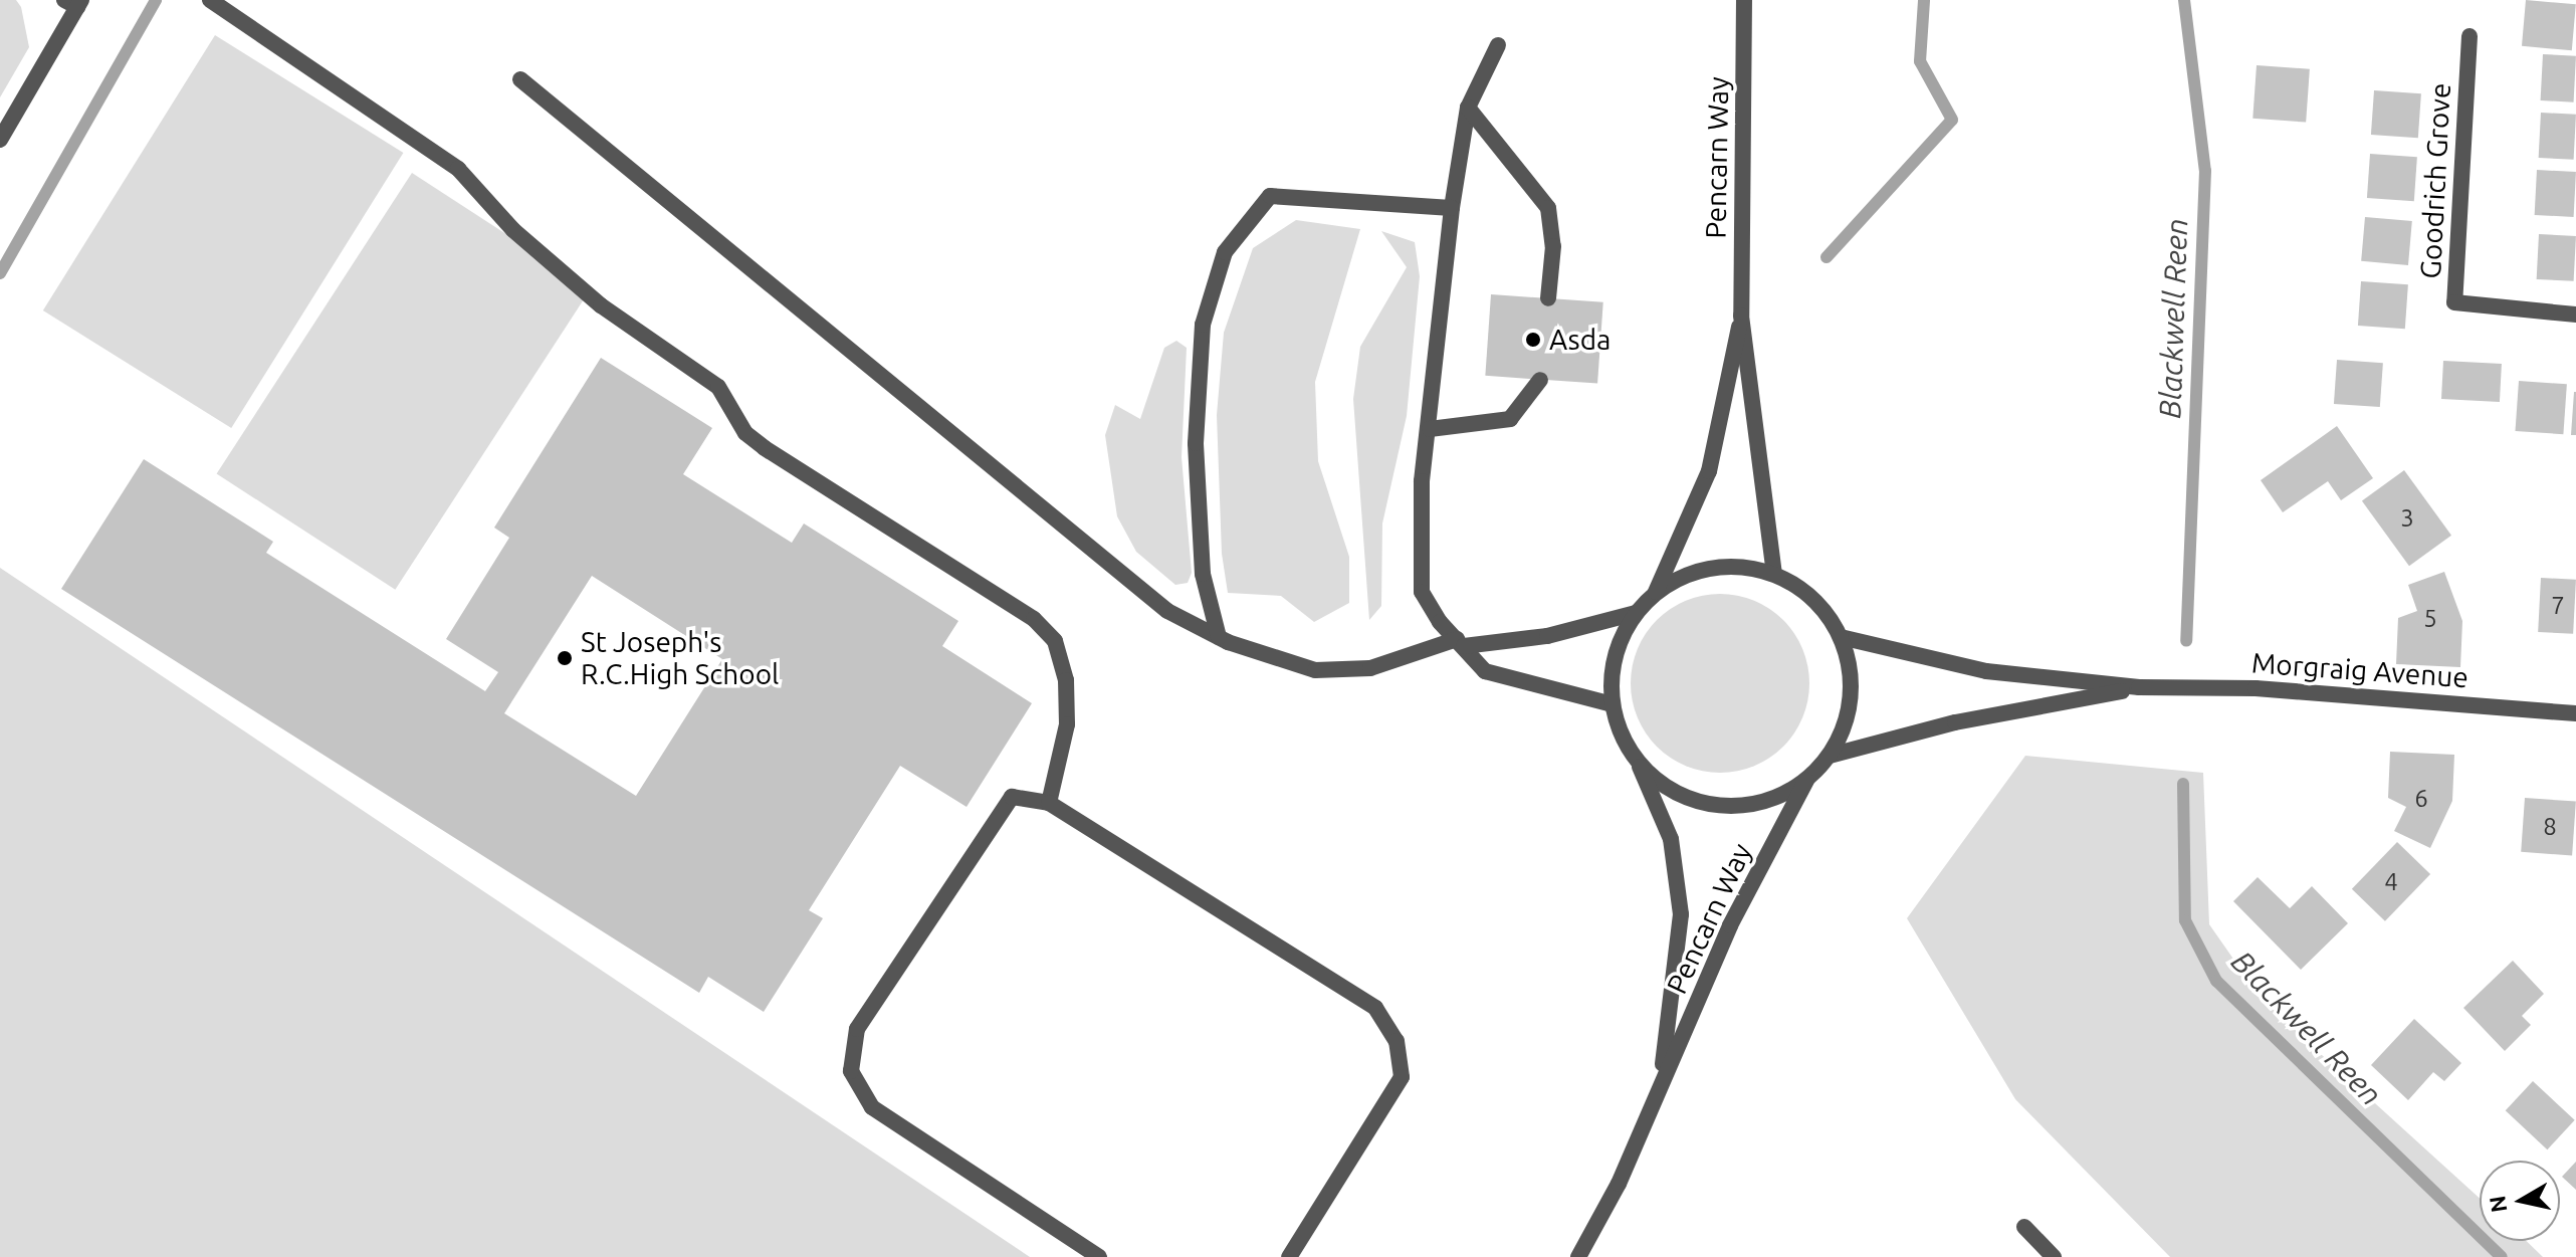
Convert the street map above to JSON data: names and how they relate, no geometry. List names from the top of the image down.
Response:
{
  "streets": {
    "street": ["Pencarn Way", "Goodrich Grove", "Morgraig Avenue"]
  },
  "crossings": [
    ["Pencarn Way", "Morgraig Avenue"]
  ],
  "water": ["Blackwell Reen"],
  "places": ["Asda", "St Joseph's R.C.High School"],
  "house_numbers": [
    "3",
    "7",
    "5",
    "6",
    "8",
    "4"
  ],
  "north": "left"
}
